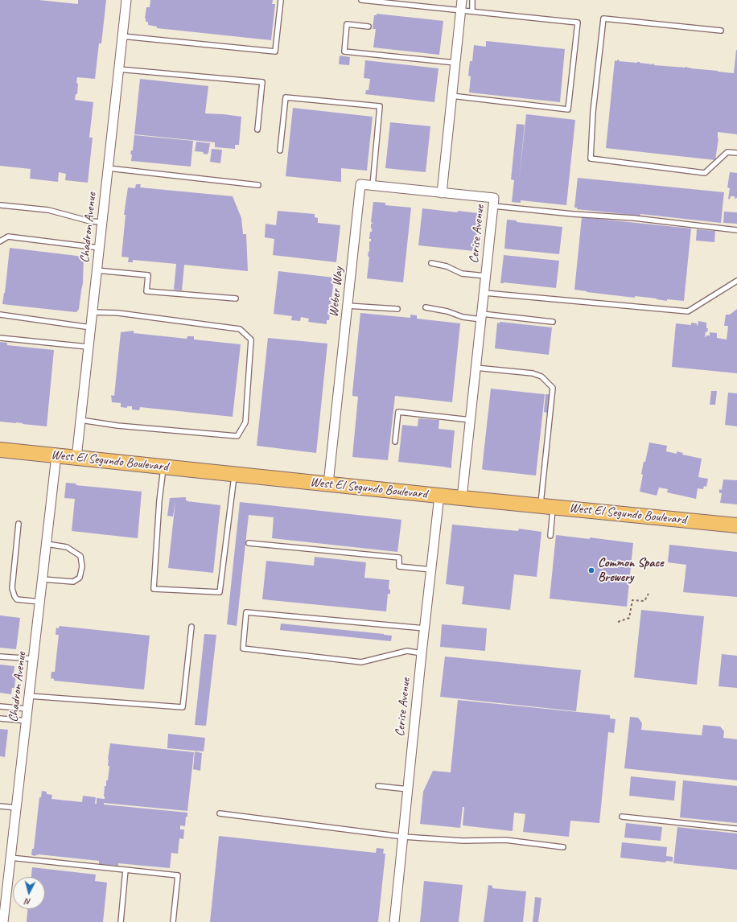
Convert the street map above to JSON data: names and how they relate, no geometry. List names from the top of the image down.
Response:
{
  "streets": {
    "main road": ["West El Segundo Boulevard"],
    "street": ["Chadron Avenue", "Cerise Avenue", "Weber Way"]
  },
  "crossings": [
    ["Chadron Avenue", "West El Segundo Boulevard"],
    ["Cerise Avenue", "Weber Way"],
    ["Cerise Avenue", "West El Segundo Boulevard"],
    ["Weber Way", "West El Segundo Boulevard"]
  ],
  "places": ["Common Space Brewery"],
  "north": "bottom"
}
